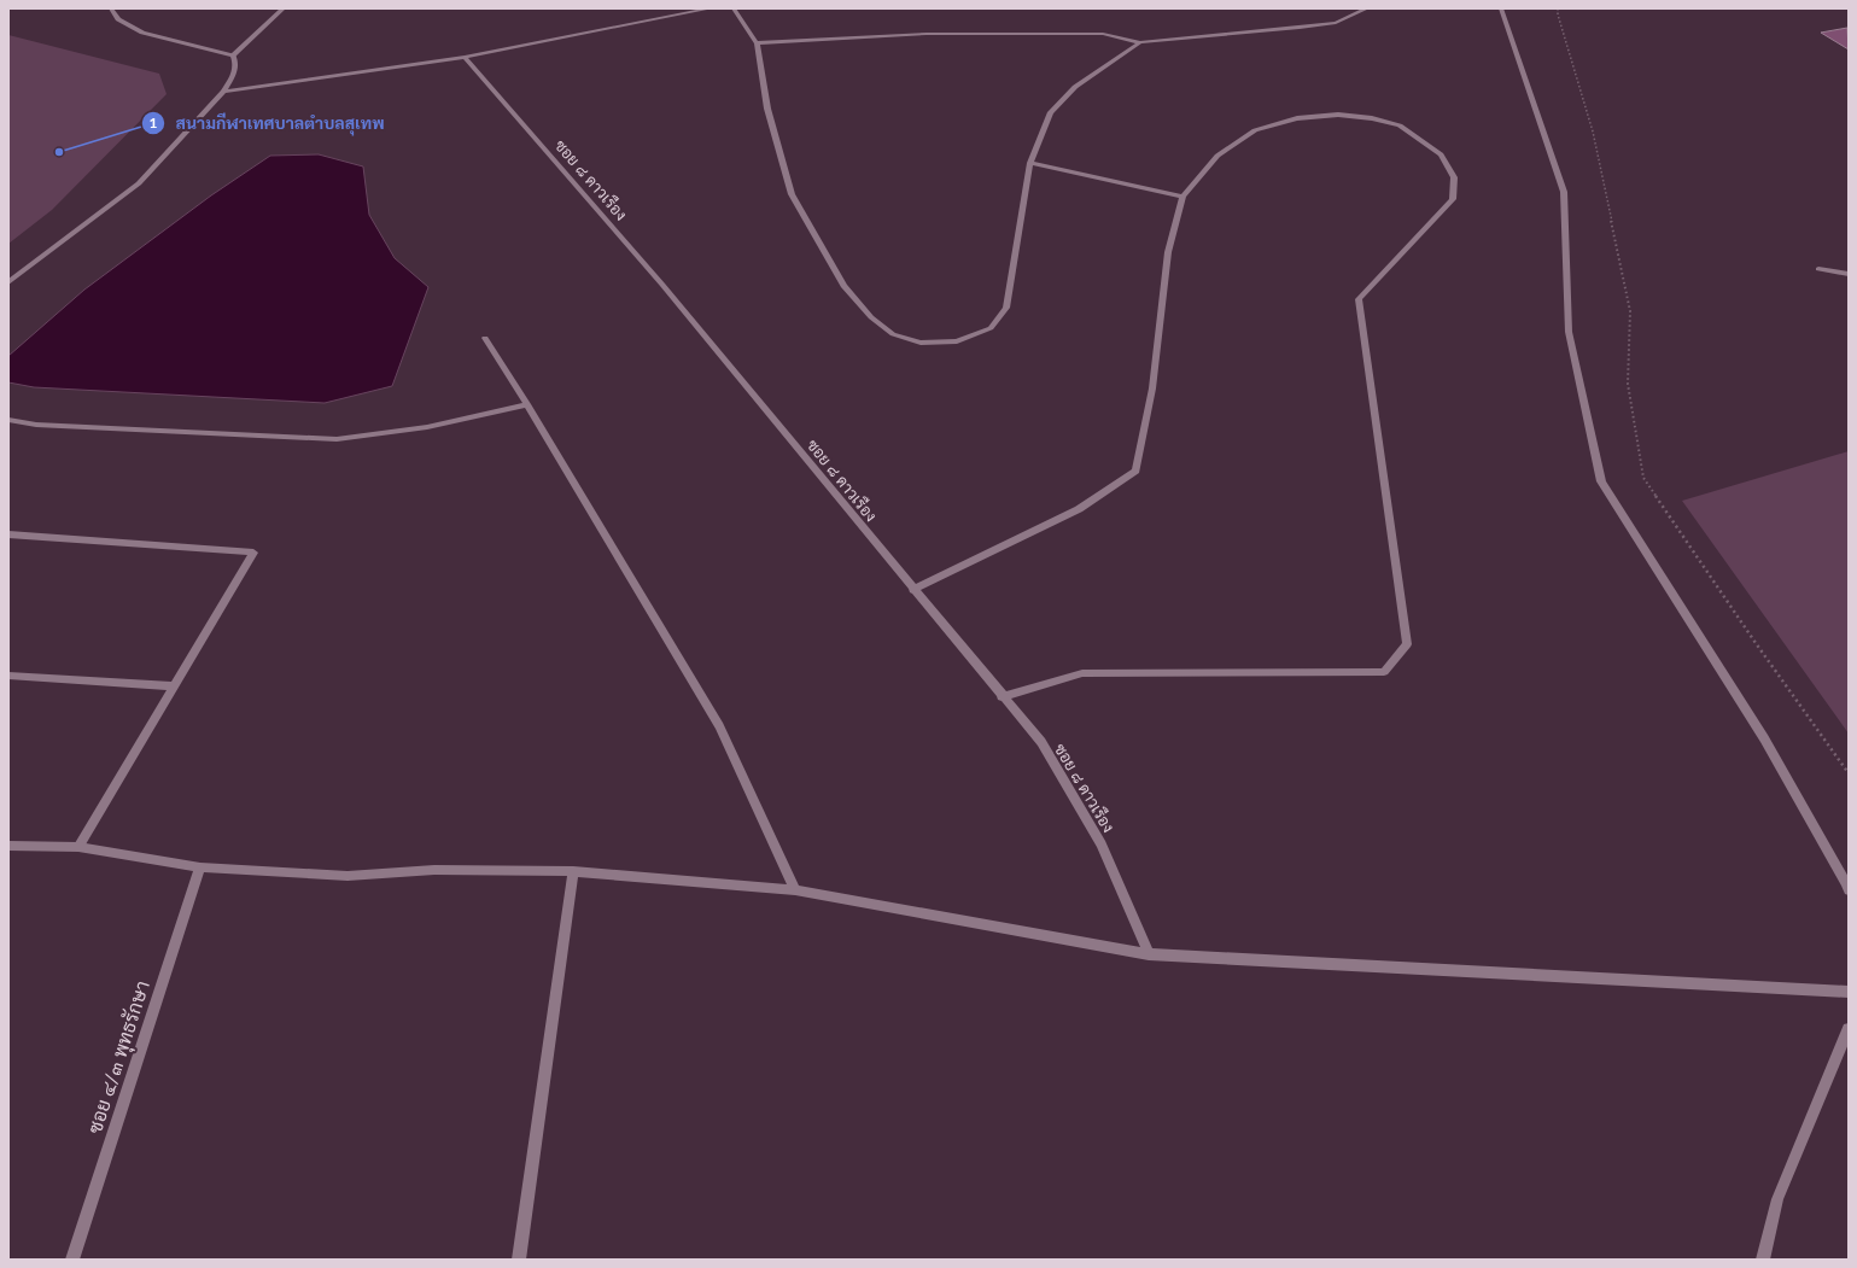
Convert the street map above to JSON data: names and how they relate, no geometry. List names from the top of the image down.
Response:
{
  "streets": {
    "street": ["ซอย ๘ ดาวเรือง", "ซอย ๔/๓ พุทธรักษา"]
  },
  "places": ["สนามกีฬาเทศบาลตำบลสุเทพ"]
}
